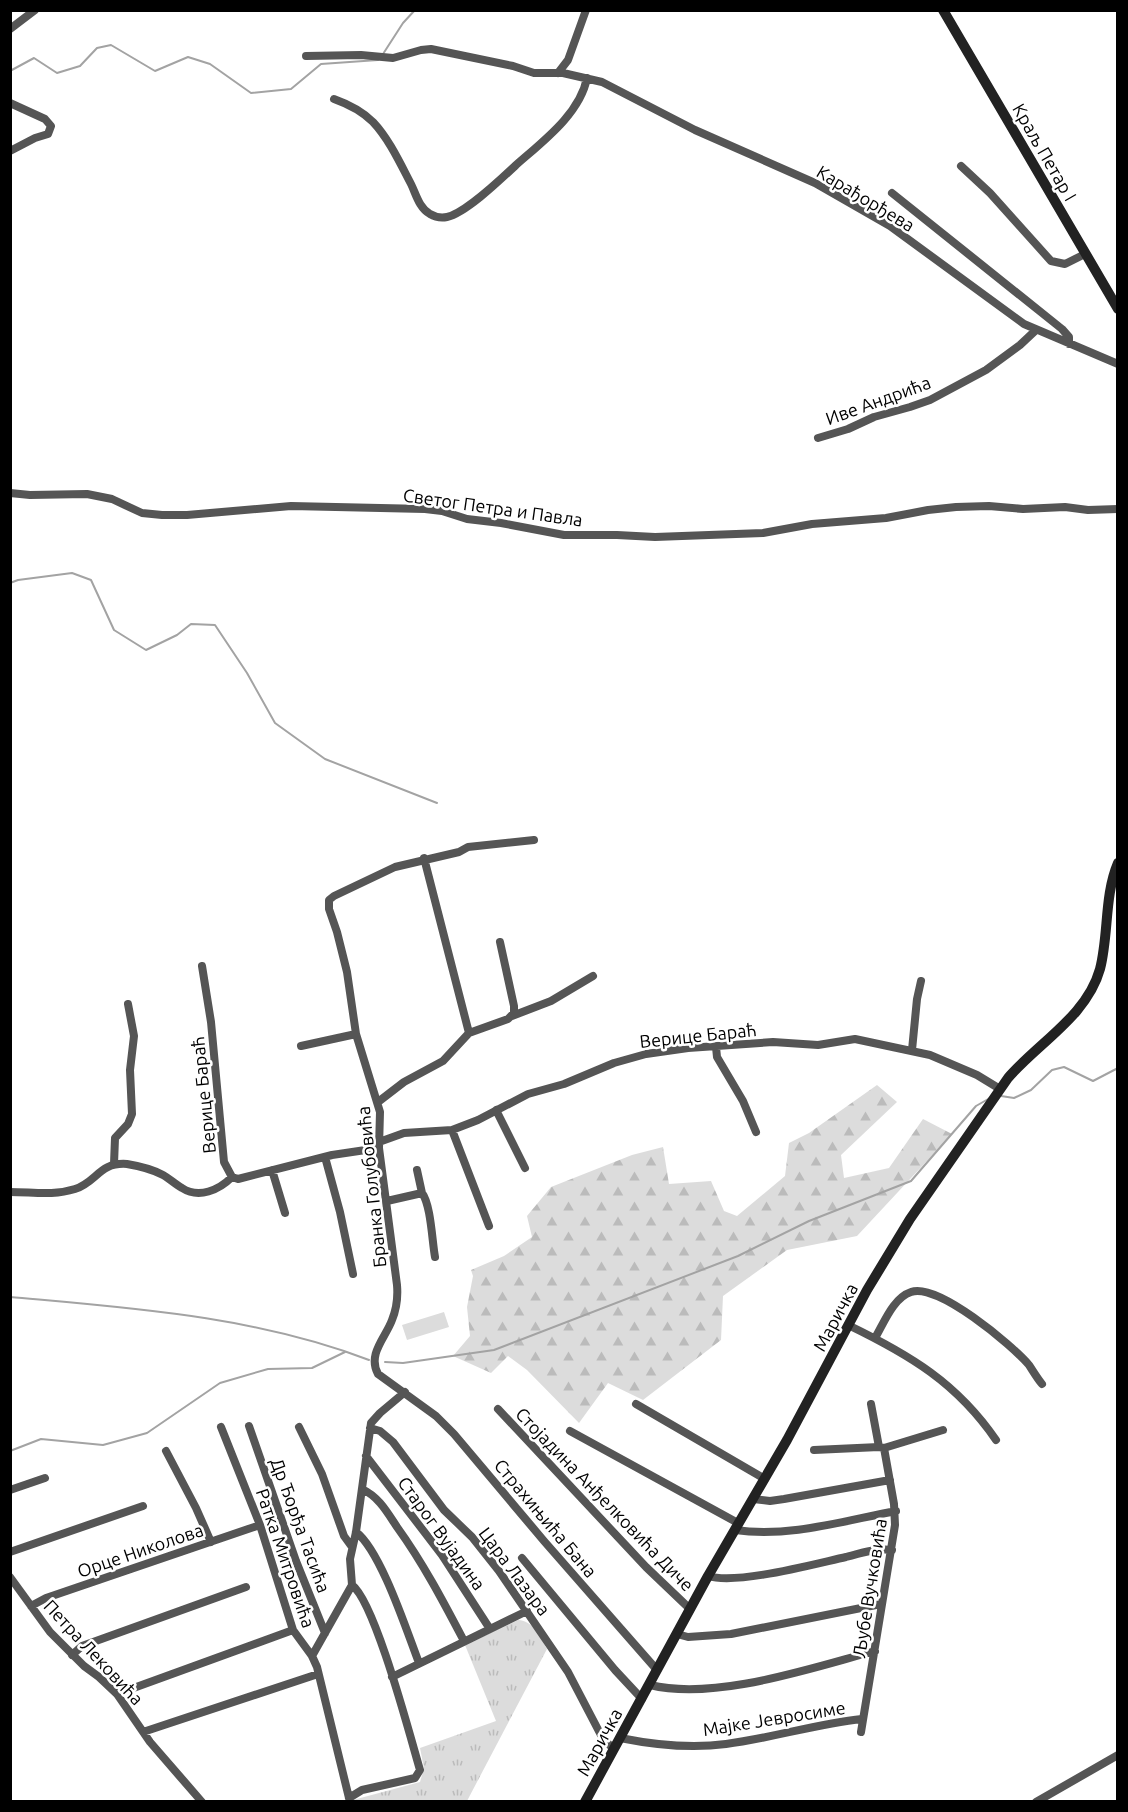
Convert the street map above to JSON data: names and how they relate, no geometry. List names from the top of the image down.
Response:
{
  "streets": {
    "street": [
      "Краљ Петар I",
      "Карађорђева",
      "Иве Андрића",
      "Светог Петра и Павла",
      "Верице Бараћ",
      "Бранка Голубовића",
      "Маричка",
      "Стојадина Анђелковића Диче",
      "Страхињића Бана",
      "Др Ђорђа Тасића",
      "Старог Вујадина",
      "Орце Николова",
      "Ратка Митровића",
      "Цара Лазара",
      "Љубе Вучковића",
      "Петра Лековића",
      "Мајке Јевросиме"
    ]
  },
  "crossings": [
    ["Карађорђева", "Иве Андрића"],
    ["Верице Бараћ", "Бранка Голубовића"],
    ["Верице Бараћ", "Маричка"],
    ["Бранка Голубовића", "Страхињића Бана"],
    ["Маричка", "Стојадина Анђелковића Диче"],
    ["Маричка", "Страхињића Бана"],
    ["Маричка", "Цара Лазара"],
    ["Маричка", "Мајке Јевросиме"],
    ["Орце Николова", "Ратка Митровића"],
    ["Орце Николова", "Петра Лековића"],
    ["Љубе Вучковића", "Мајке Јевросиме"]
  ]
}
